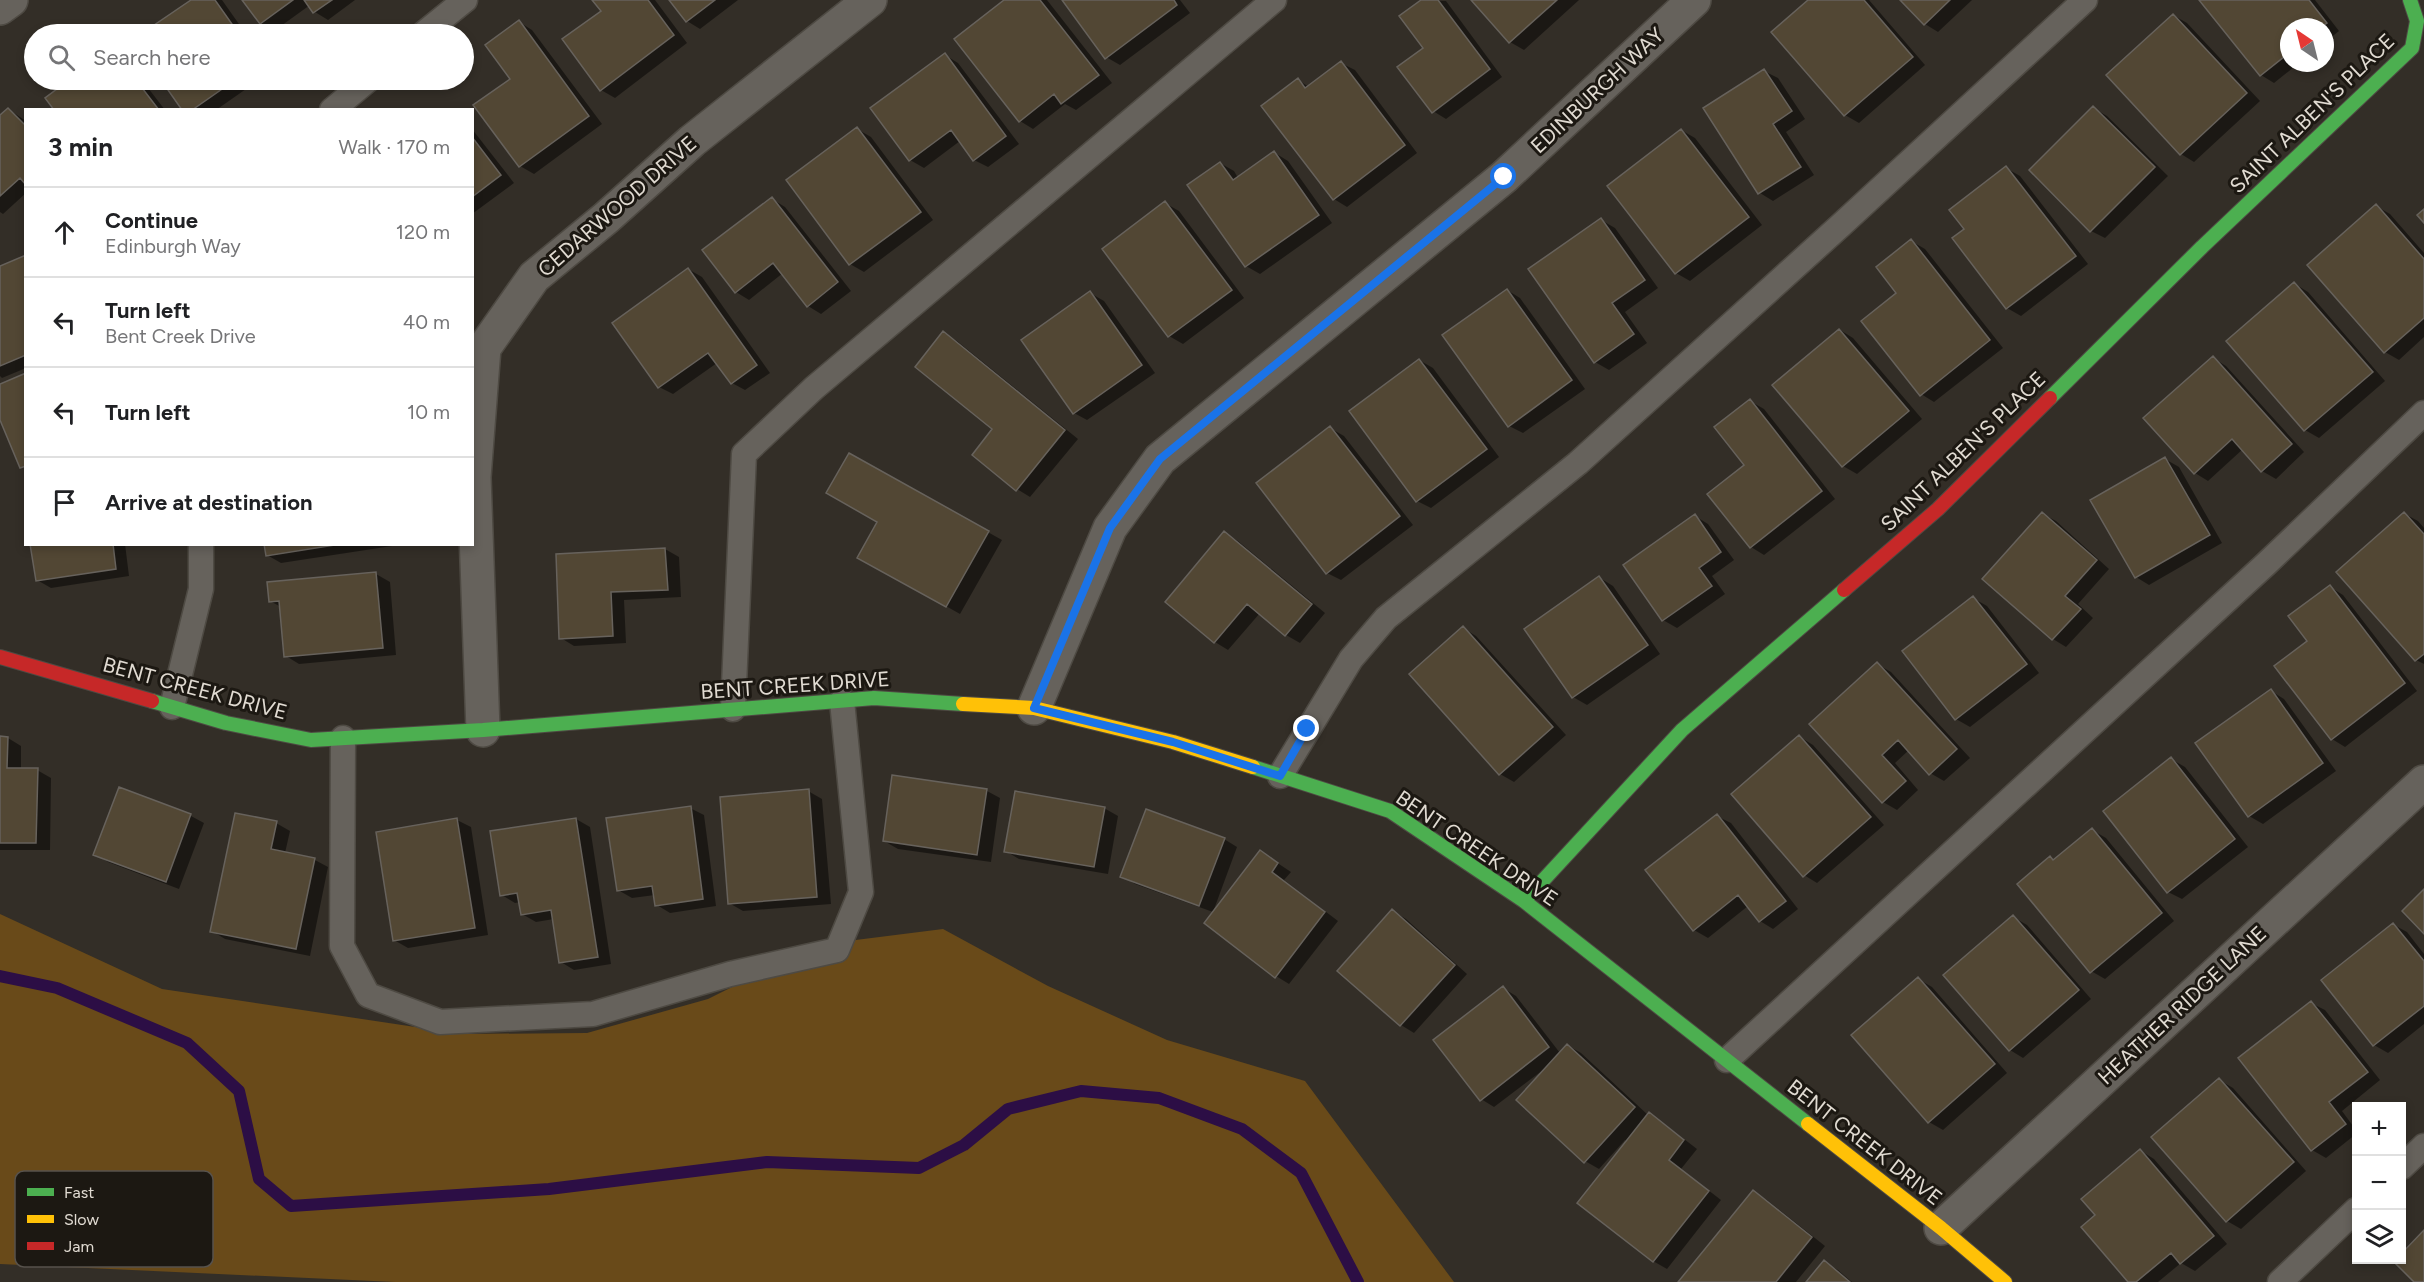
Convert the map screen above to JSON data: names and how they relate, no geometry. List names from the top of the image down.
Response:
{
  "streets": {
    "street": [
      "EDINBURGH WAY",
      "SAINT ALBEN'S PLACE",
      "CEDARWOOD DRIVE",
      "BENT CREEK DRIVE",
      "HEATHER RIDGE LANE"
    ]
  },
  "crossings": [
    ["EDINBURGH WAY", "BENT CREEK DRIVE"],
    ["SAINT ALBEN'S PLACE", "BENT CREEK DRIVE"],
    ["CEDARWOOD DRIVE", "BENT CREEK DRIVE"],
    ["BENT CREEK DRIVE", "HEATHER RIDGE LANE"]
  ],
  "legend": ["Fast", "Slow", "Jam"],
  "north": "top left",
  "page": {
    "search": "Search here",
    "heading": ["3 min", "Walk · 170 m"],
    "list": [
      ["Continue", "Edinburgh Way", "120 m"],
      ["Turn left", "Bent Creek Drive", "40 m"],
      ["Turn left", "10 m"],
      "Arrive at destination"
    ],
    "map_buttons": ["+", "−"]
  }
}
